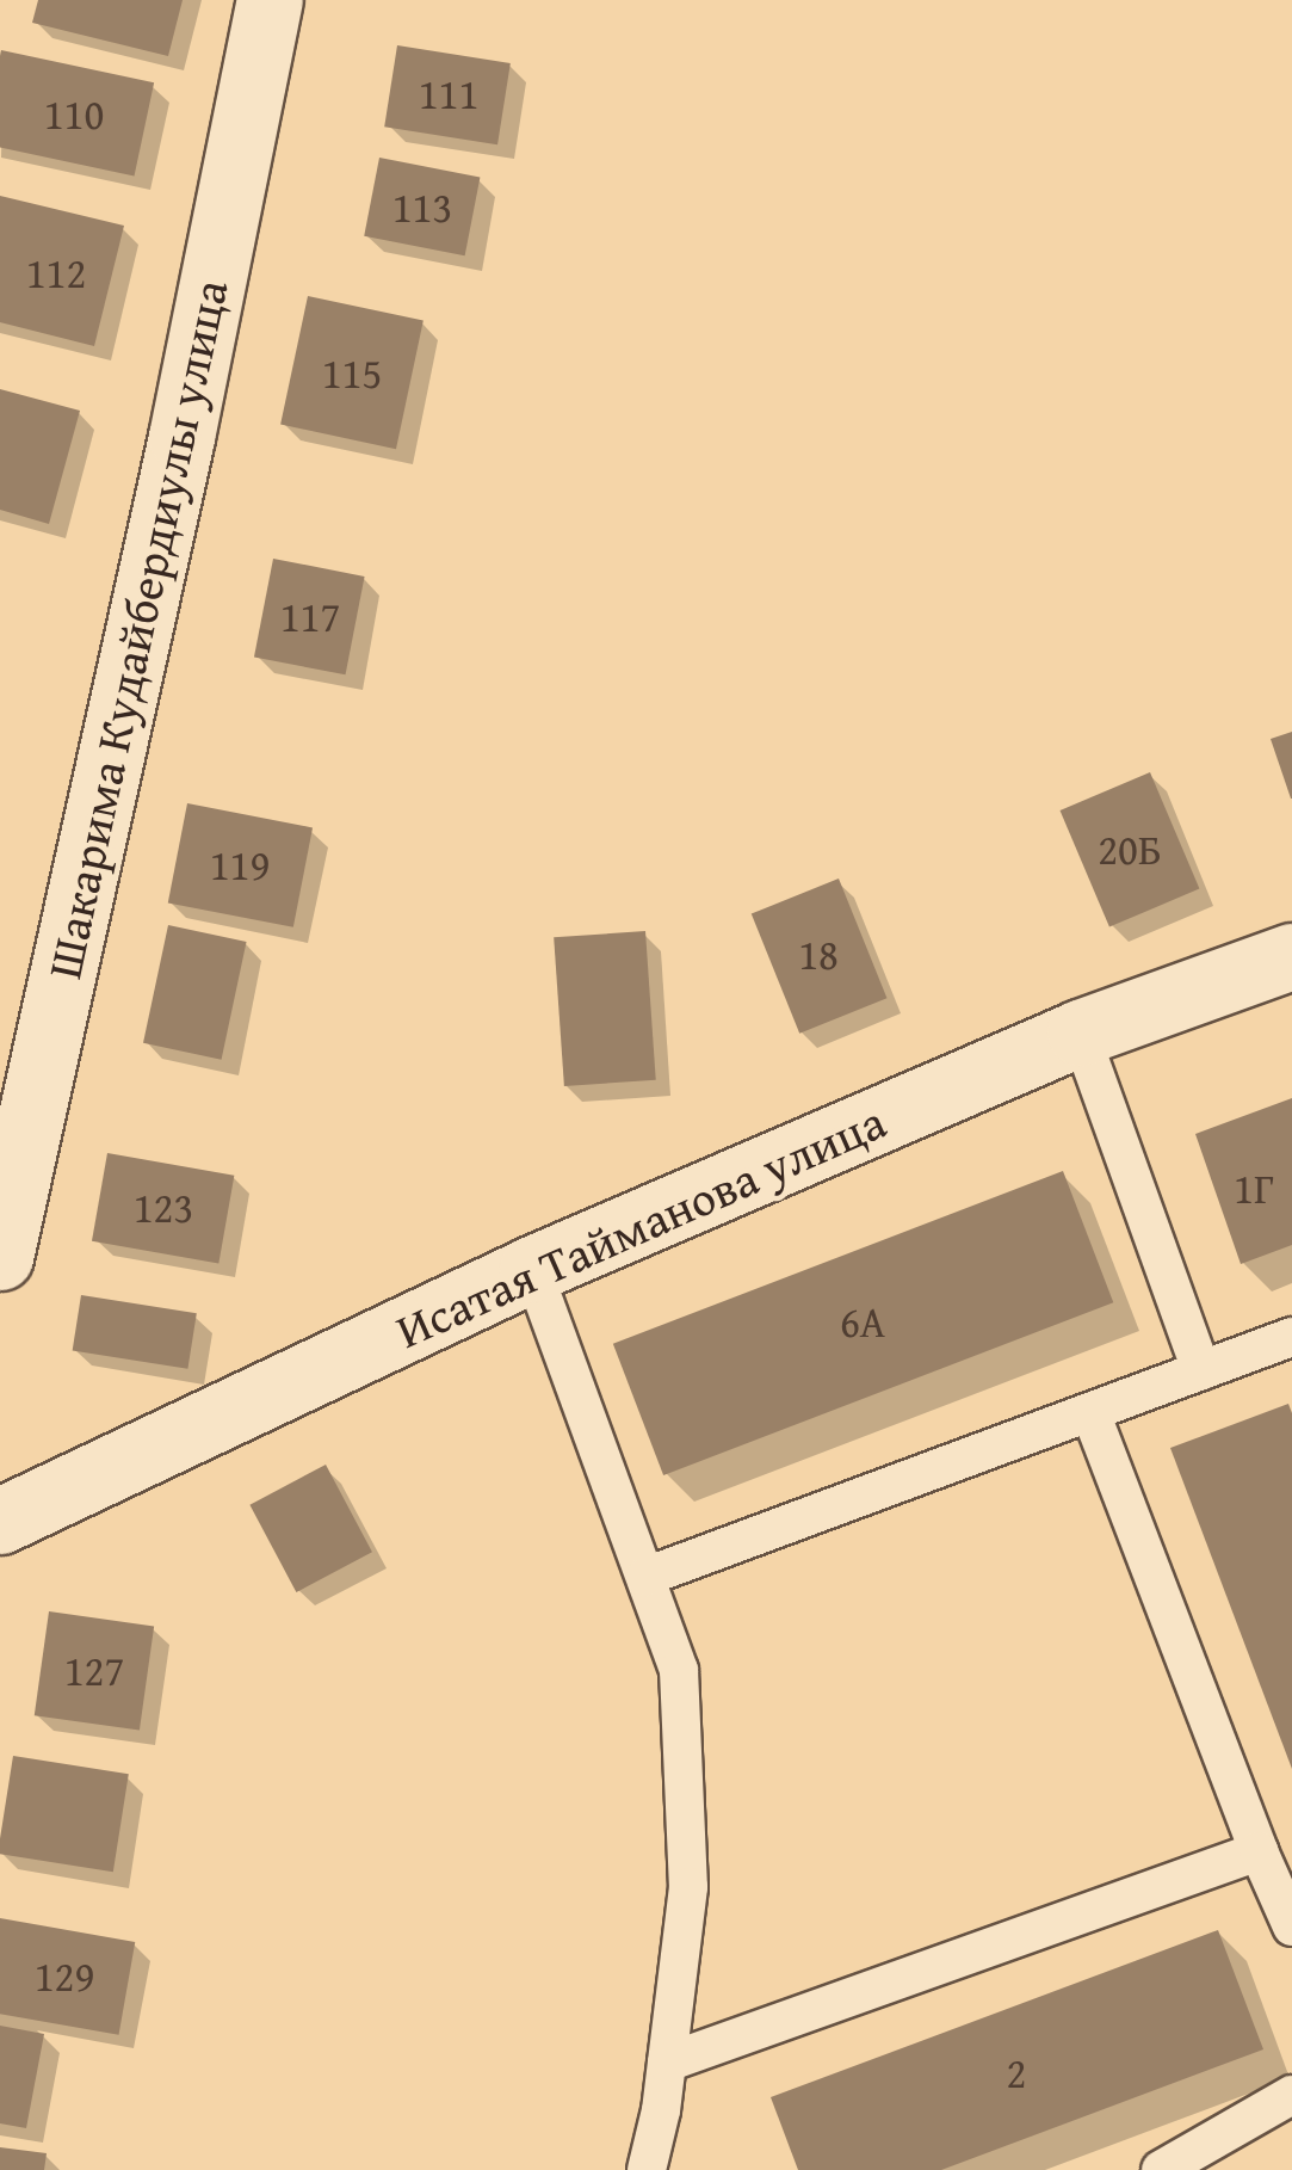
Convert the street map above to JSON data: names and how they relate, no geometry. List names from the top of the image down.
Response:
{
  "streets": {
    "street": ["Шакарима Кудайбердиулы улица", "Исатая Тайманова улица"]
  },
  "house_numbers": [
    "111",
    "110",
    "113",
    "112",
    "115",
    "117",
    "20Б",
    "119",
    "18",
    "1Г",
    "123",
    "6А",
    "127",
    "129",
    "2"
  ]
}
